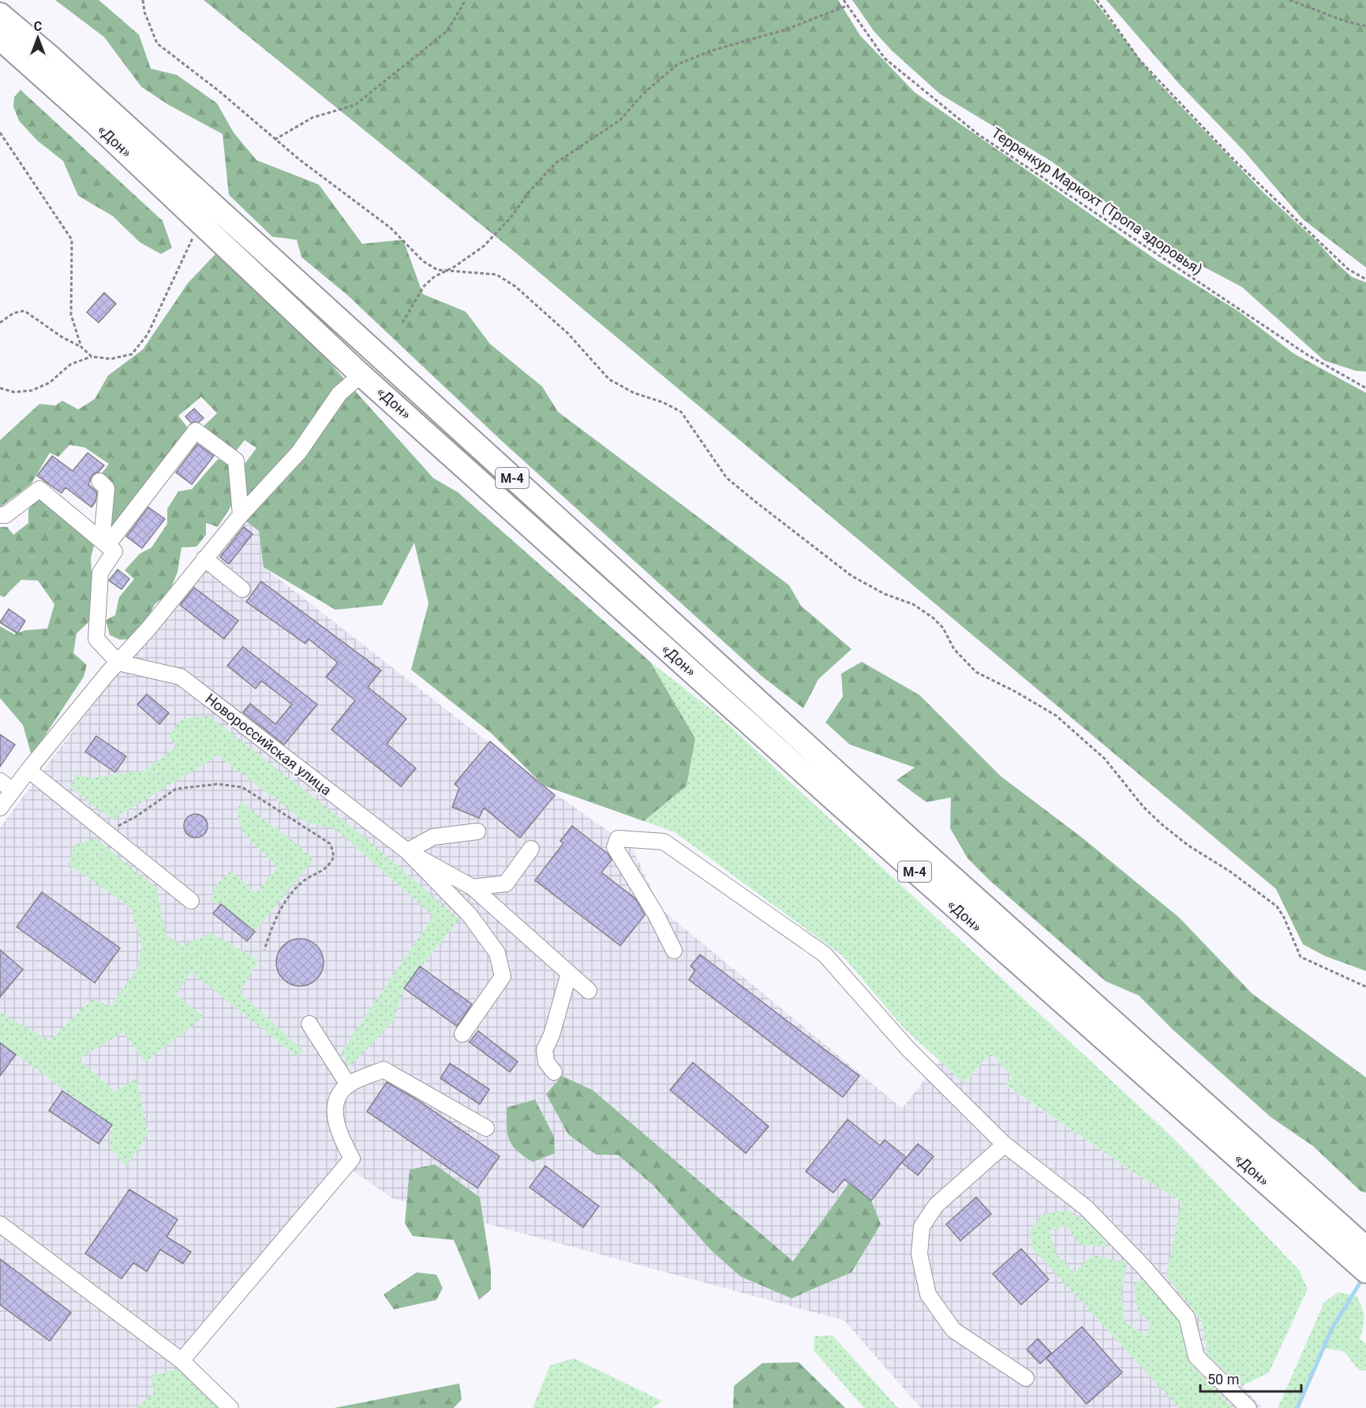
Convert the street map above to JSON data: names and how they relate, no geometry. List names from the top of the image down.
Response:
{
  "streets": {
    "highway": ["«Дон»", "М-4"],
    "street": ["Новороссийская улица"],
    "path": ["Терренкур Маркохт (Тропа здоровья)"]
  },
  "scale_bar": "50 m",
  "north": "top"
}
